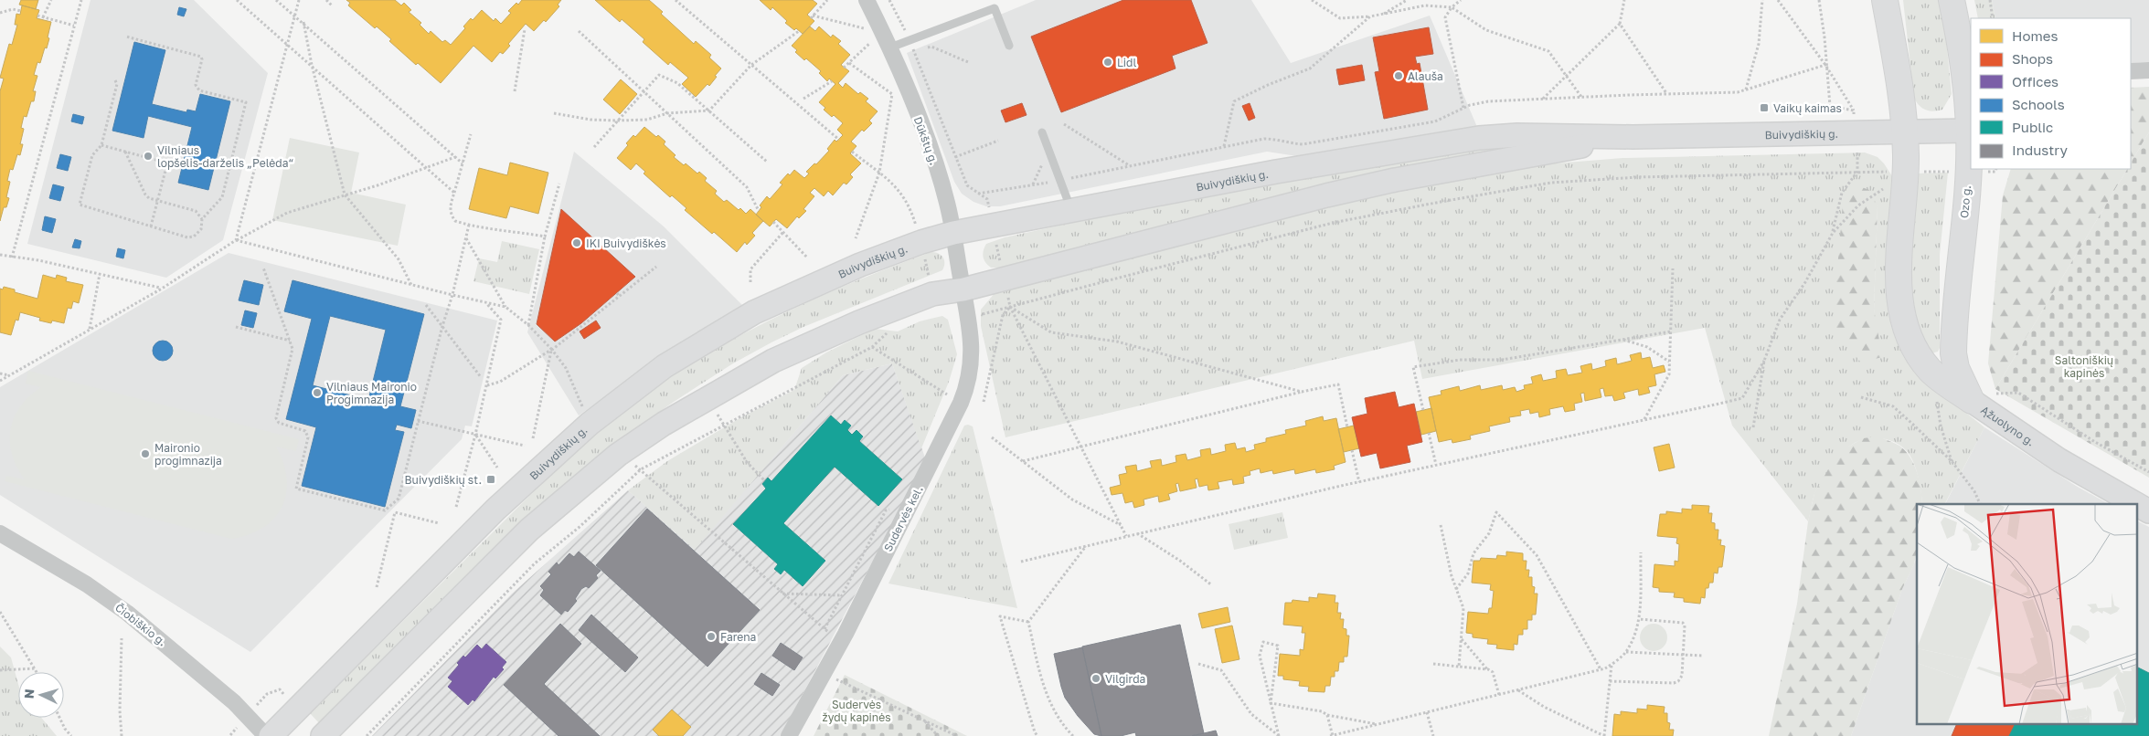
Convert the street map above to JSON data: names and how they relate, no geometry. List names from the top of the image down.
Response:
{
  "streets": {
    "main road": ["Buivydiškių g.", "Ozo g.", "Ąžuolyno g."],
    "street": ["Dūkštų g.", "Sudervės kel.", "Čiobiškio g."]
  },
  "crossings": [
    ["Buivydiškių g.", "Dūkštų g."],
    ["Buivydiškių g.", "Ozo g."],
    ["Buivydiškių g.", "Ąžuolyno g."],
    ["Buivydiškių g.", "Sudervės kel."],
    ["Dūkštų g.", "Sudervės kel."],
    ["Ozo g.", "Ąžuolyno g."]
  ],
  "parks": ["Saltoniškių kapinės", "Sudervės žydų kapinės"],
  "places": {
    "other": [
      "Lidl",
      "Alauša",
      "Vilniaus lopšelis-darželis „Pelėda“",
      "IKI Buivydiškės",
      "Vilniaus Maironio Progimnazija",
      "Maironio progimnazija",
      "Farena",
      "Vilgirda"
    ],
    "transit": ["Vaikų kaimas", "Buivydiškių st."]
  },
  "legend": [
    "Homes",
    "Shops",
    "Offices",
    "Schools",
    "Public",
    "Industry"
  ],
  "north": "left"
}
